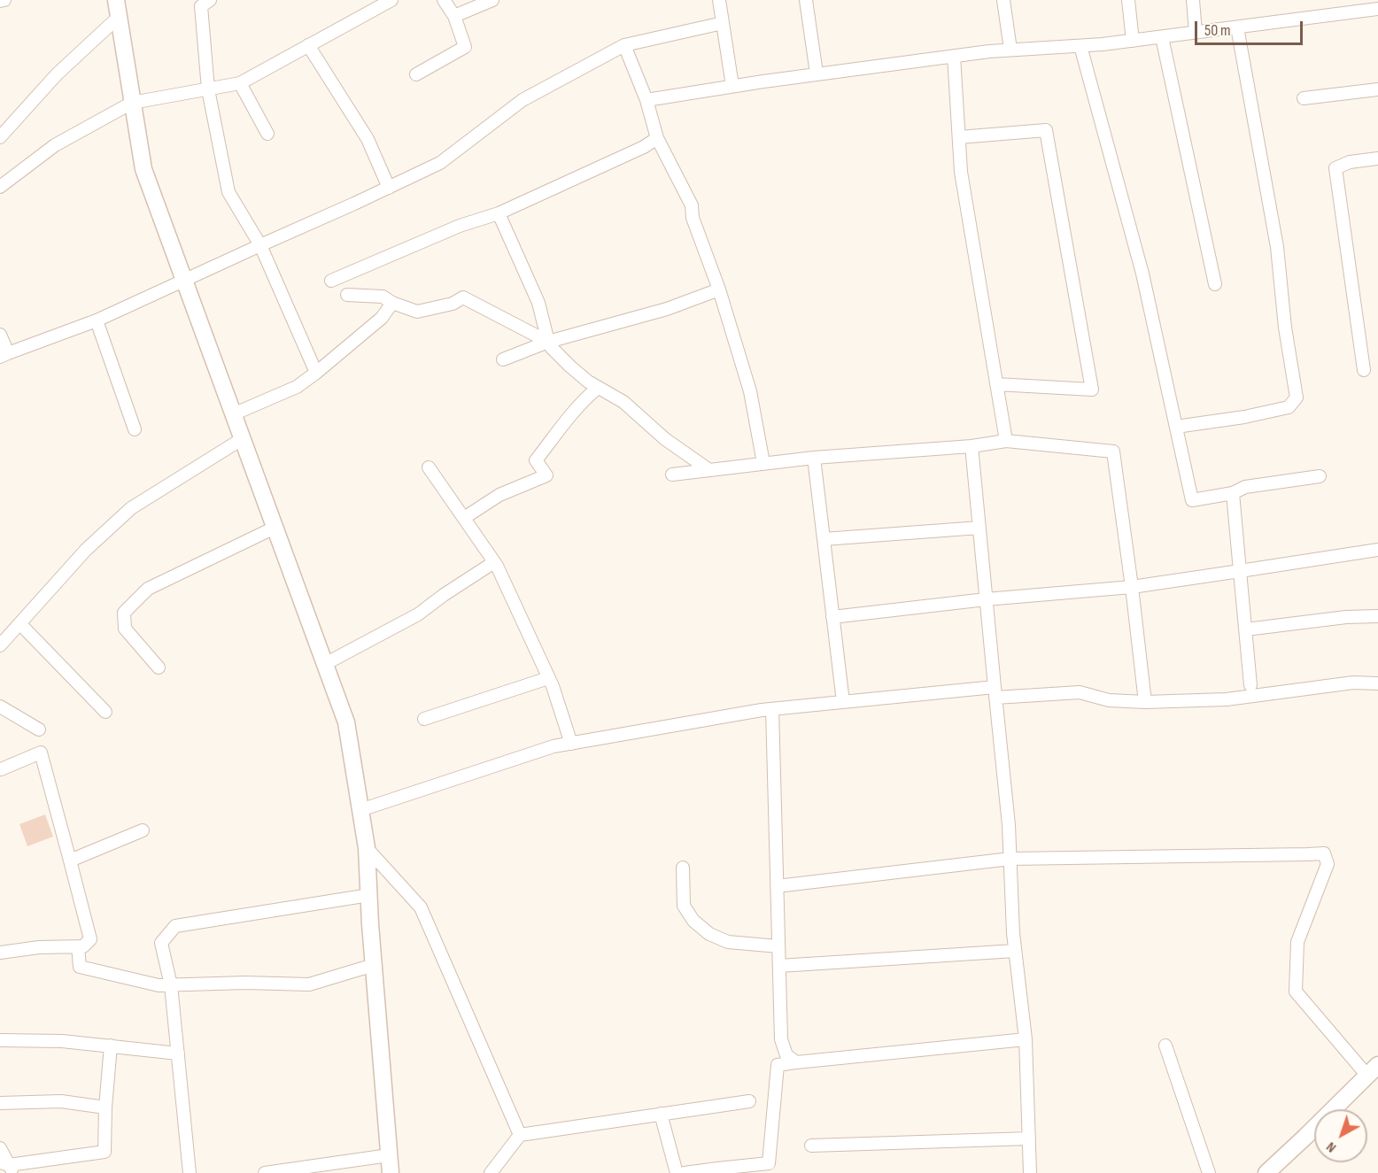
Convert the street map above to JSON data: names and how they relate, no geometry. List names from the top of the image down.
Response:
{
  "scale_bar": "50 m",
  "north": "bottom left"
}
